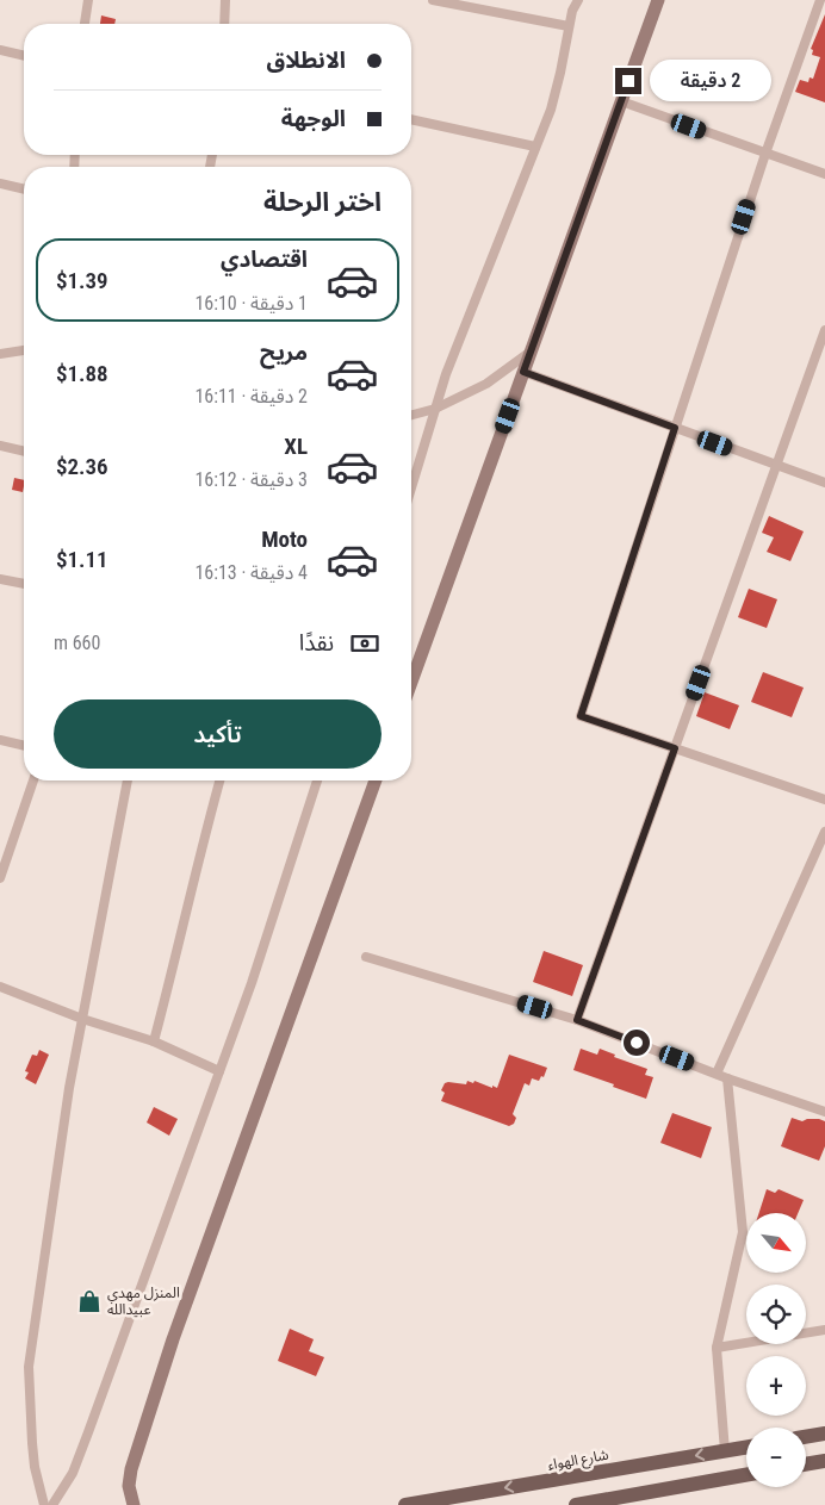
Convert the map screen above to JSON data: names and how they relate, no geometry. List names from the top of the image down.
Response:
{
  "streets": {
    "main road": ["شارع الهواء"]
  },
  "places": {
    "shop": ["المنزل مهدي عبيدالله"]
  },
  "north": "bottom right",
  "page": {
    "banner": ["الانطلاق", "الوجهة"],
    "bubble": "2 دقيقة",
    "heading": "اختر الرحلة",
    "list": [
      {
        "name": "اقتصادي",
        "note": "1 دقيقة · 16:10",
        "value": "$1.39"
      },
      {
        "name": "مريح",
        "note": "2 دقيقة · 16:11",
        "value": "$1.88"
      },
      {
        "name": "XL",
        "note": "3 دقيقة · 16:12",
        "value": "$2.36"
      },
      {
        "name": "Moto",
        "note": "4 دقيقة · 16:13",
        "value": "$1.11"
      }
    ],
    "pay": ["نقدًا", "660 m"],
    "buttons": "تأكيد",
    "map_buttons": ["+", "−"]
  }
}
